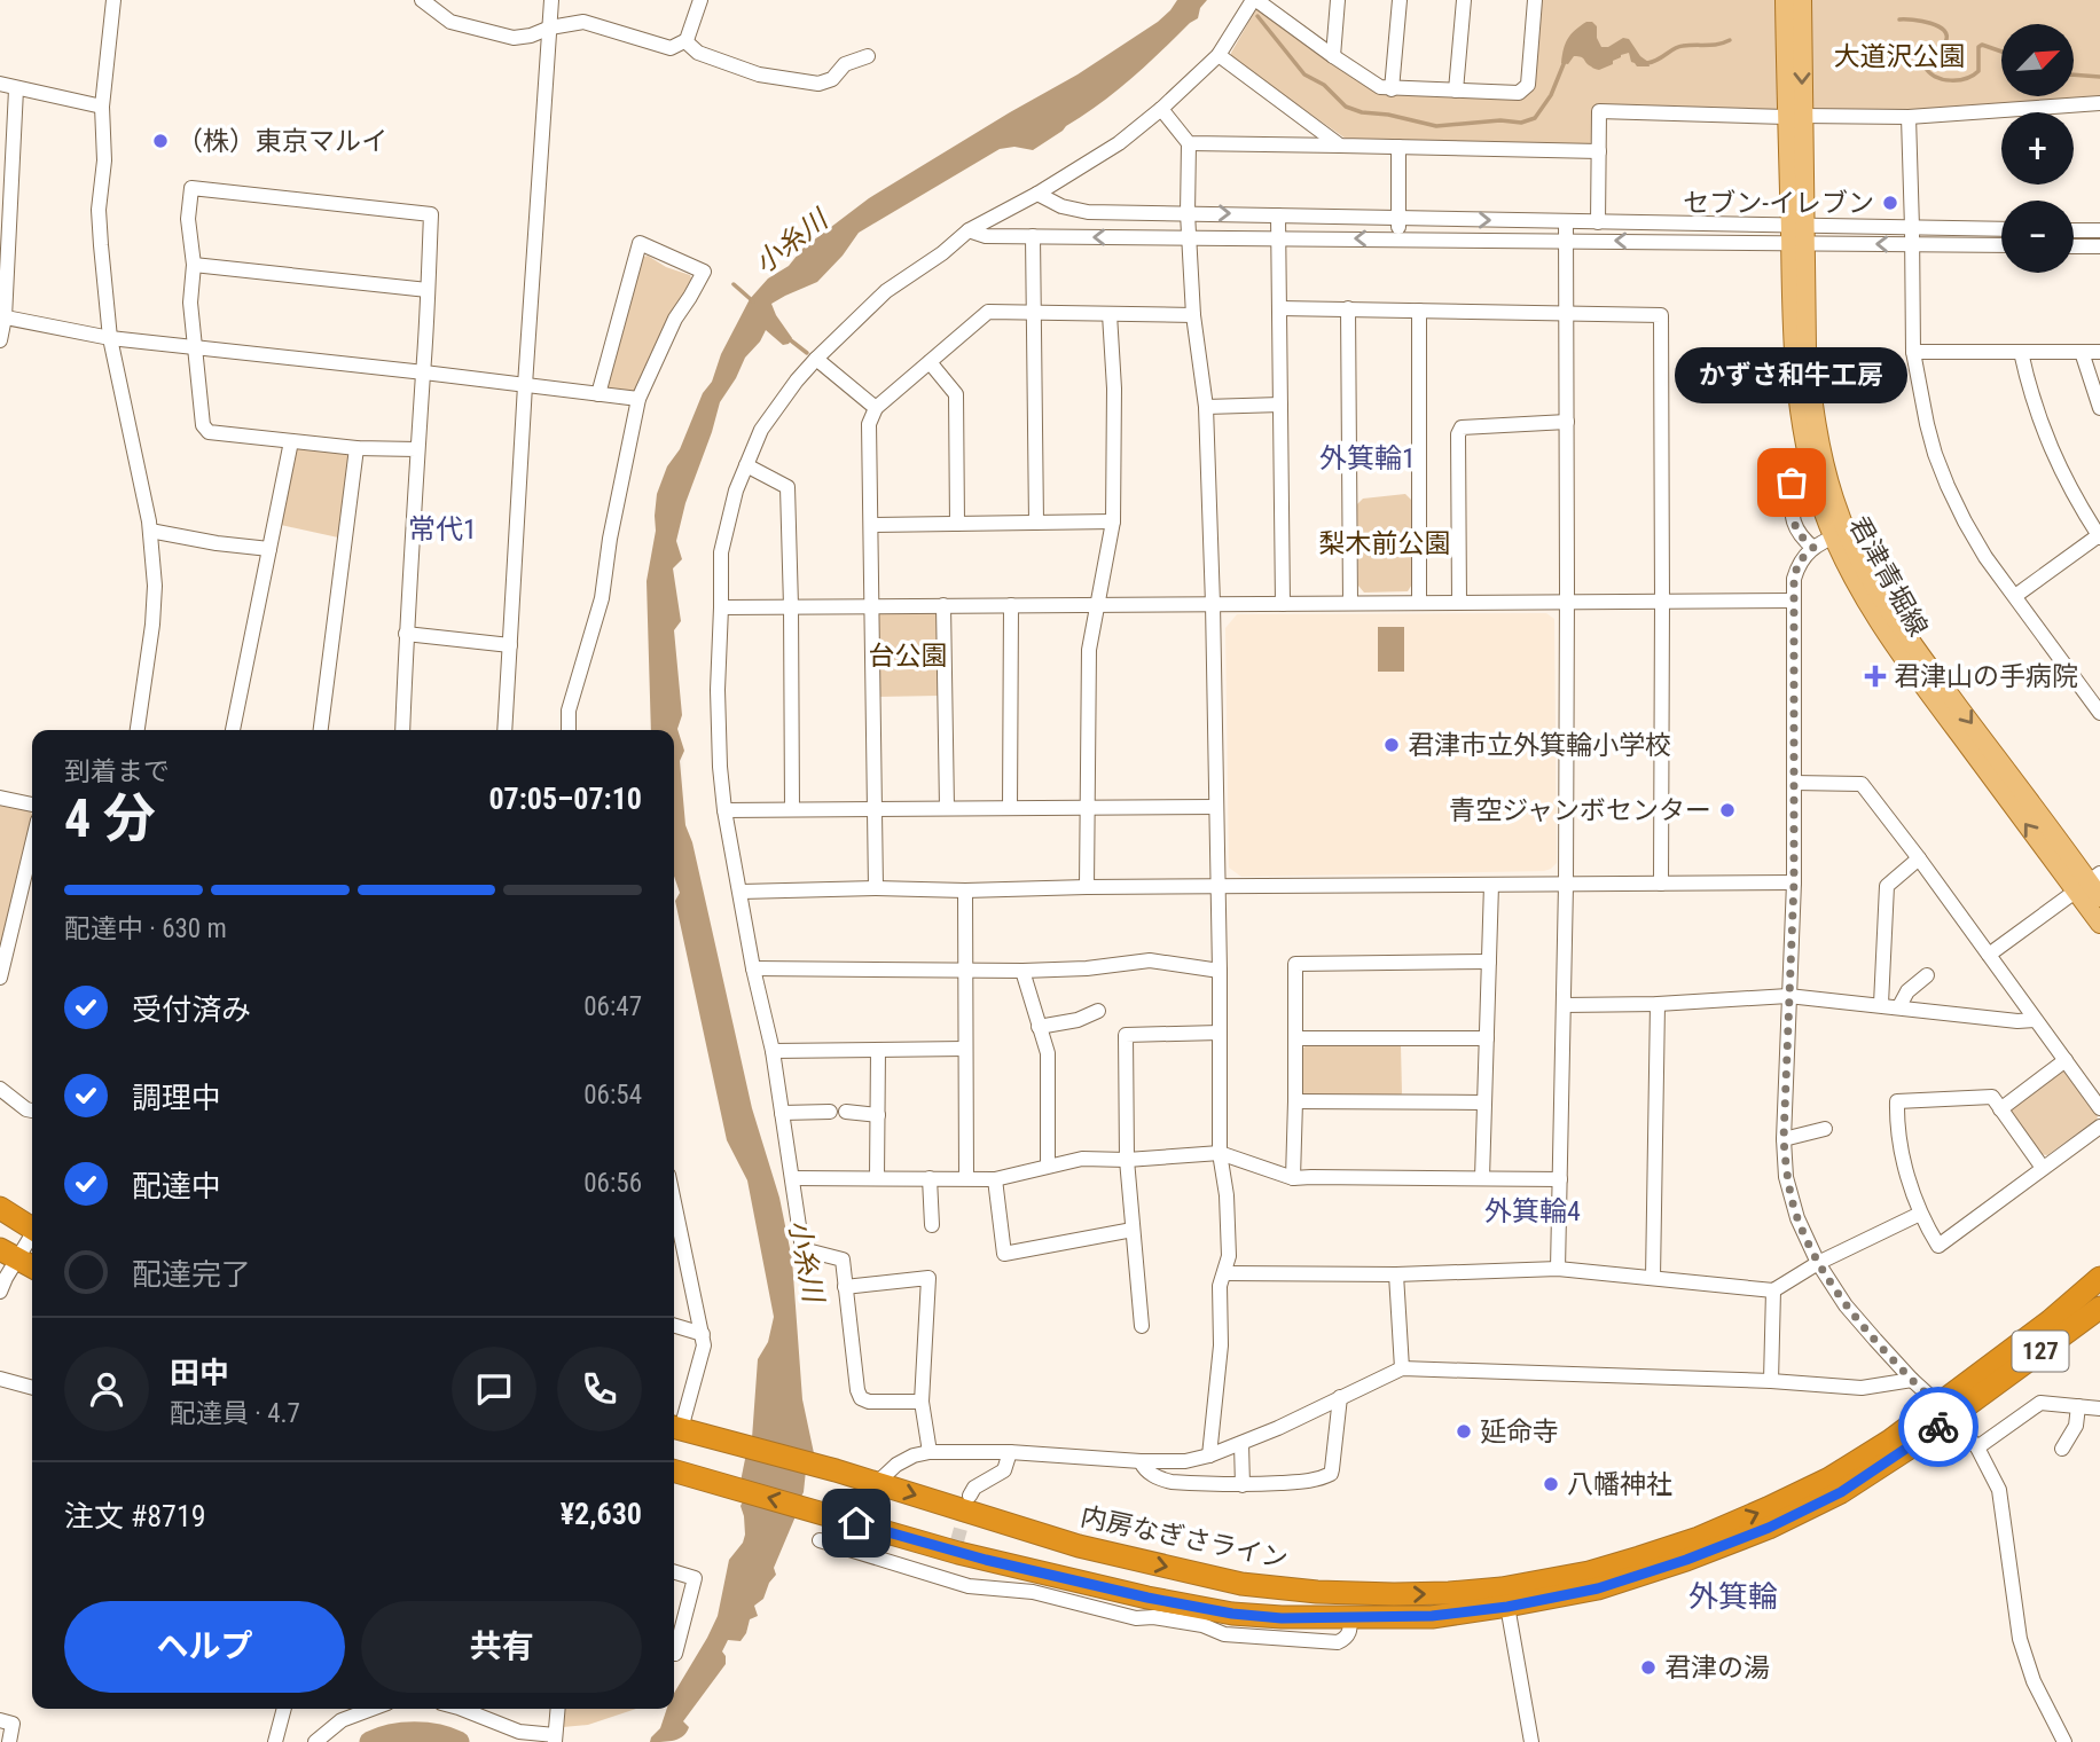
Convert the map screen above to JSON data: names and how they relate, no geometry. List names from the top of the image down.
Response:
{
  "streets": {
    "highway": ["127", "内房なぎさライン"],
    "main road": ["君津青堀線"]
  },
  "districts": [
    "外箕輪1",
    "常代1",
    "外箕輪4",
    "外箕輪"
  ],
  "water": ["小糸川"],
  "parks": ["大道沢公園", "梨木前公園", "台公園"],
  "places": {
    "other": [
      "（株）東京マルイ",
      "セブン-イレブン",
      "かずさ和牛工房",
      "君津市立外箕輪小学校",
      "青空ジャンボセンター",
      "延命寺",
      "八幡神社",
      "君津の湯"
    ],
    "health": ["君津山の手病院"]
  },
  "north": "top right",
  "page": {
    "map_buttons": ["+", "−"],
    "bubble": "かずさ和牛工房",
    "heading": ["4 分", "到着まで", "07:05–07:10"],
    "panel": [
      "田中",
      "配達員 · 4.7",
      "注文 #8719",
      "¥2,630"
    ],
    "bar": "配達中 · 630 m",
    "list": [
      ["受付済み", "06:47"],
      ["調理中", "06:54"],
      ["配達中", "06:56"],
      "配達完了"
    ],
    "buttons": ["ヘルプ", "共有"]
  }
}
